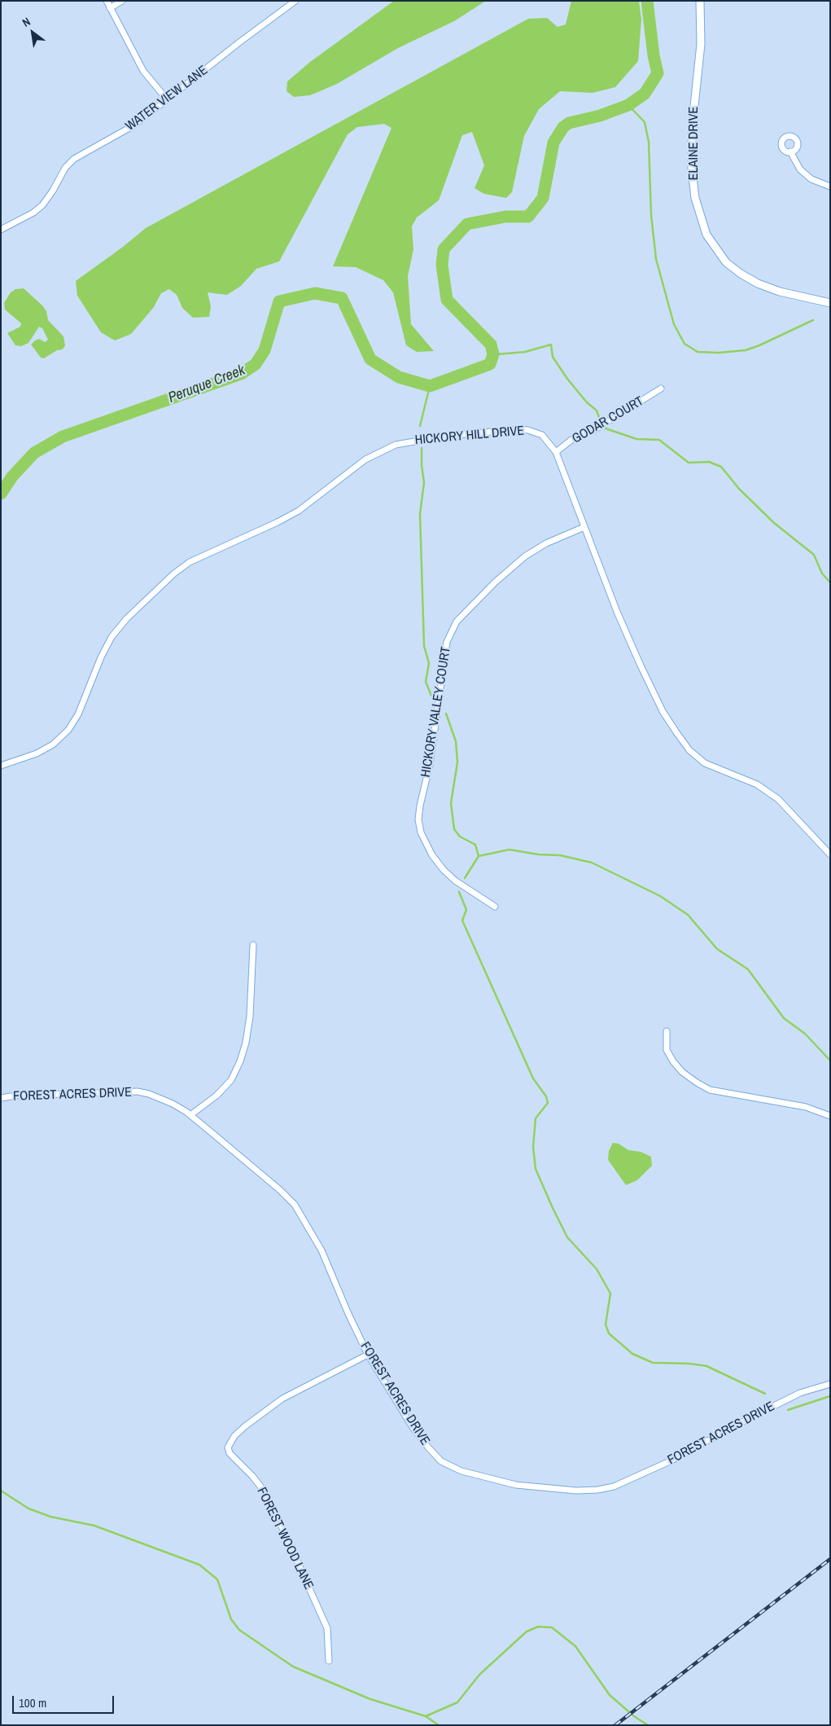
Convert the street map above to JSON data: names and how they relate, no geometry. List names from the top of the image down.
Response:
{
  "streets": {
    "street": [
      "WATER VIEW LANE",
      "ELAINE DRIVE",
      "GODAR COURT",
      "HICKORY HILL DRIVE",
      "HICKORY VALLEY COURT",
      "FOREST ACRES DRIVE",
      "FOREST WOOD LANE"
    ]
  },
  "crossings": [
    ["GODAR COURT", "HICKORY HILL DRIVE"],
    ["HICKORY HILL DRIVE", "HICKORY VALLEY COURT"],
    ["FOREST ACRES DRIVE", "FOREST WOOD LANE"]
  ],
  "water": ["Peruque Creek"],
  "scale_bar": "100 m",
  "north": "top left"
}
